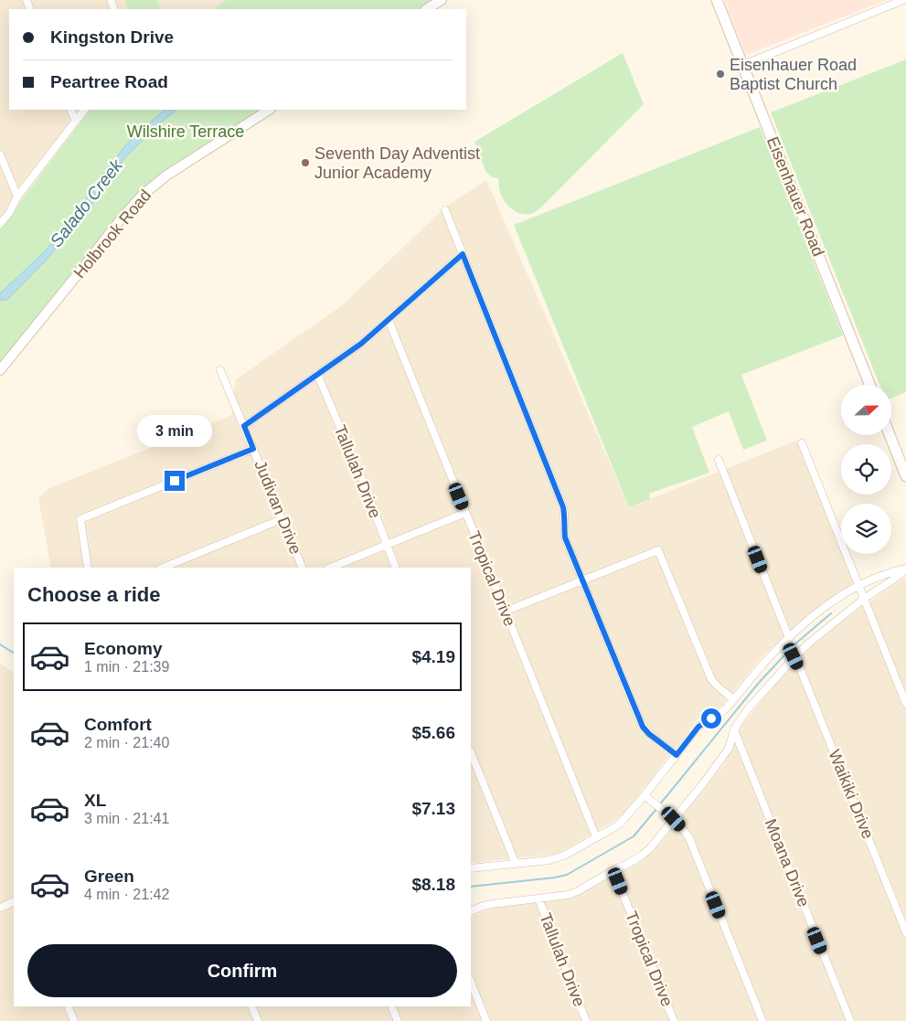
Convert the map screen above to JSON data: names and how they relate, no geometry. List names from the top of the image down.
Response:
{
  "streets": {
    "main road": ["Eisenhauer Road"],
    "street": [
      "Holbrook Road",
      "Tallulah Drive",
      "Judivan Drive",
      "Tropical Drive",
      "Waikiki Drive",
      "Moana Drive"
    ]
  },
  "water": ["Salado Creek"],
  "parks": ["Wilshire Terrace"],
  "places": ["Eisenhauer Road Baptist Church", "Seventh Day Adventist Junior Academy"],
  "north": "right",
  "page": {
    "banner": ["Kingston Drive", "Peartree Road"],
    "bubble": "3 min",
    "heading": "Choose a ride",
    "list": [
      {
        "name": "Economy",
        "note": "1 min · 21:39",
        "value": "$4.19"
      },
      {
        "name": "Comfort",
        "note": "2 min · 21:40",
        "value": "$5.66"
      },
      {
        "name": "XL",
        "note": "3 min · 21:41",
        "value": "$7.13"
      },
      {
        "name": "Green",
        "note": "4 min · 21:42",
        "value": "$8.18"
      }
    ],
    "buttons": "Confirm"
  }
}
